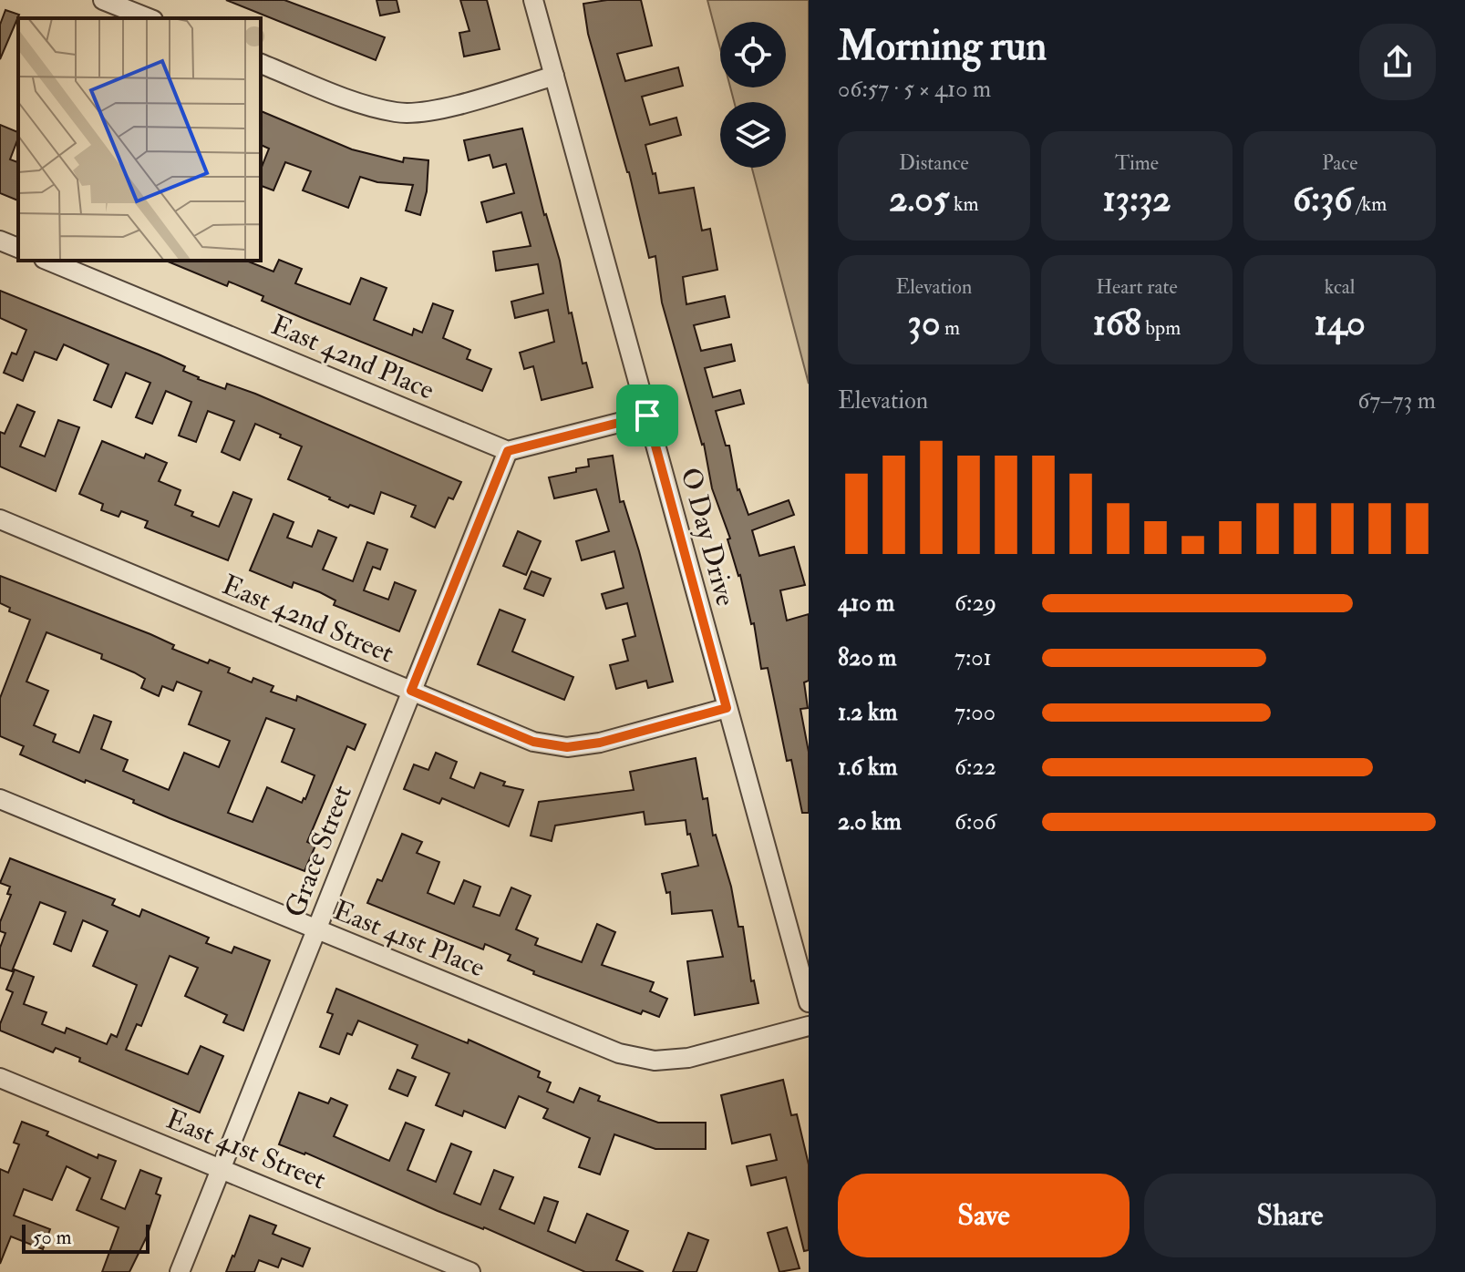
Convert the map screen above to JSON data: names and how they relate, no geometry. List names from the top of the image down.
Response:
{
  "streets": {
    "street": [
      "East 42nd Place",
      "O Day Drive",
      "East 42nd Street",
      "Grace Street",
      "East 41st Place",
      "East 41st Street"
    ]
  },
  "crossings": [
    ["East 42nd Place", "Grace Street"],
    ["O Day Drive", "East 42nd Street"],
    ["East 42nd Street", "Grace Street"],
    ["Grace Street", "East 41st Place"],
    ["Grace Street", "East 41st Street"]
  ],
  "scale_bar": "50 m",
  "page": {
    "heading": ["Morning run", "06:57 · 5 × 410 m"],
    "stats": [
      ["Distance", "2.05 km"],
      ["Time", "13:32"],
      ["Pace", "6:36 /km"],
      ["Elevation", "30 m"],
      ["Heart rate", "168 bpm"],
      ["kcal", "140"]
    ],
    "chart": ["Elevation", "67–73 m"],
    "list": [
      {
        "name": "410 m",
        "note": "6:29"
      },
      {
        "name": "820 m",
        "note": "7:01"
      },
      {
        "name": "1.2 km",
        "note": "7:00"
      },
      {
        "name": "1.6 km",
        "note": "6:22"
      },
      {
        "name": "2.0 km",
        "note": "6:06"
      }
    ],
    "buttons": ["Save", "Share"],
    "scale": "50 m"
  }
}
